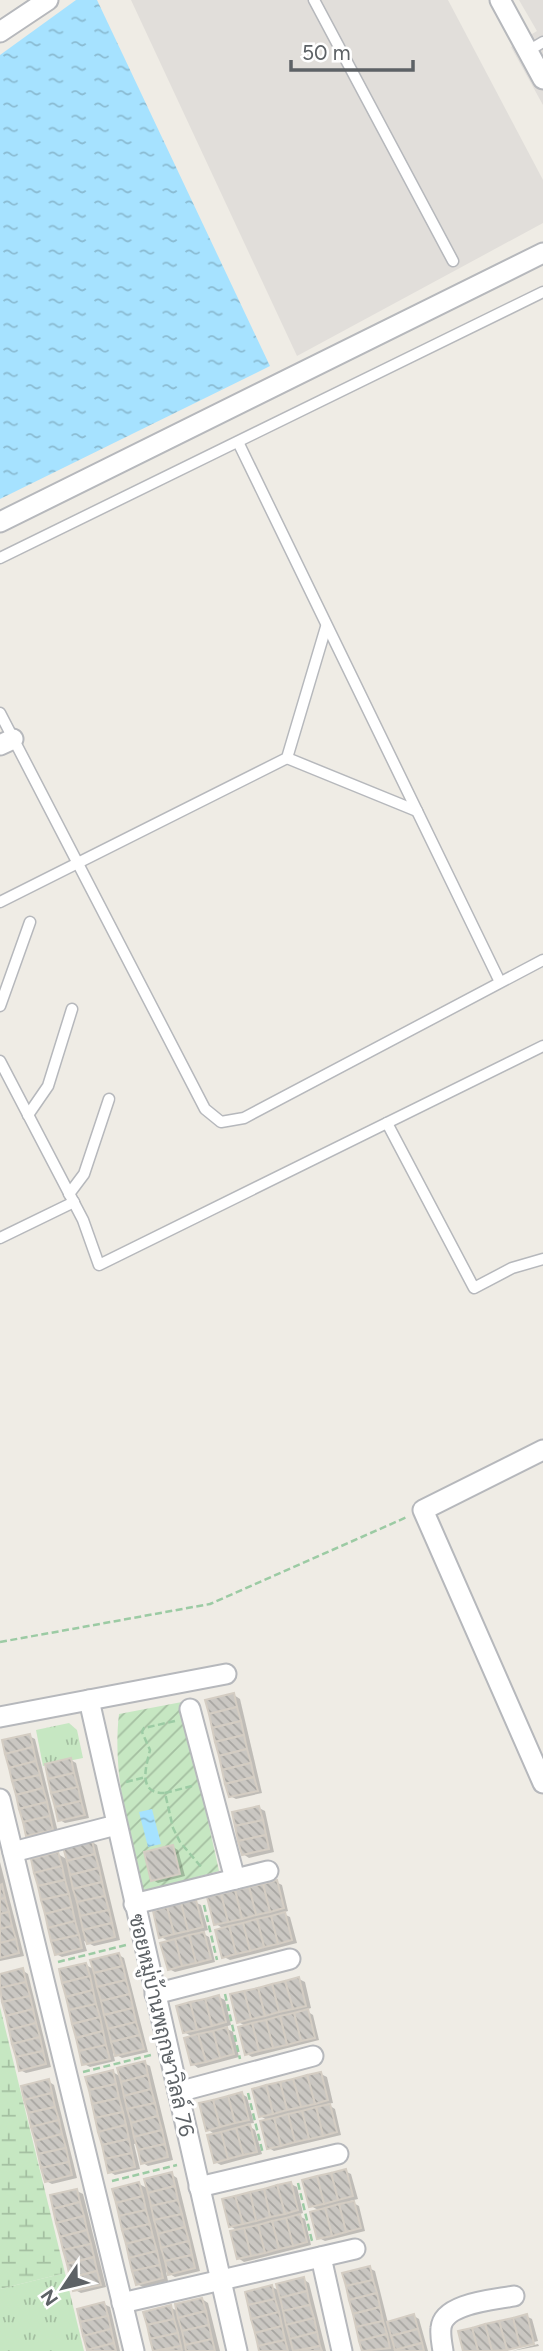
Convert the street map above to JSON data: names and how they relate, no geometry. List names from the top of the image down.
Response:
{
  "streets": {
    "street": ["ซอยหมู่บ้านพฤกษาวิลล์ 76"]
  },
  "scale_bar": "50 m",
  "north": "bottom left"
}
